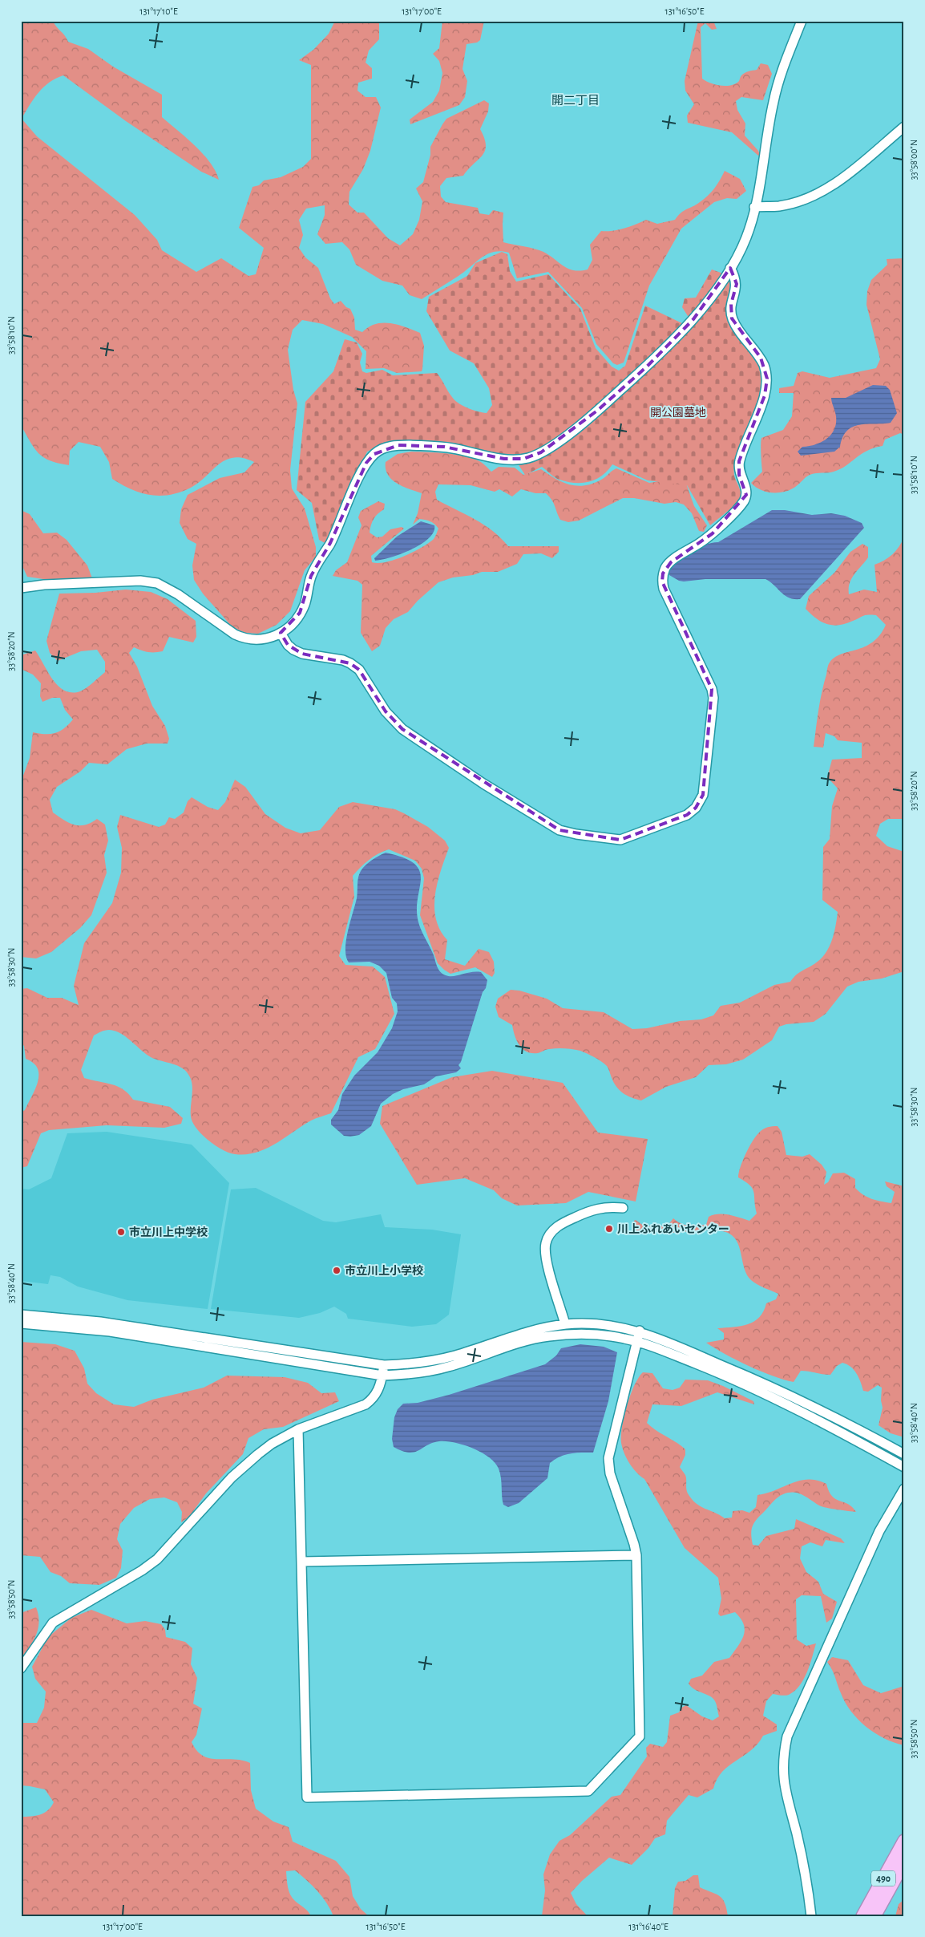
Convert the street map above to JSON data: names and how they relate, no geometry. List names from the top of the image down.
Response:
{
  "streets": {
    "highway": ["490"]
  },
  "districts": ["開二丁目"],
  "parks": ["開公園墓地"],
  "places": ["川上ふれあいセンター", "市立川上中学校", "市立川上小学校"],
  "coordinates": [
    "131°17'10\"E",
    "131°17'00\"E",
    "131°16'50\"E",
    "33°58'00\"N",
    "33°58'10\"N",
    "33°58'20\"N",
    "33°58'30\"N",
    "33°58'40\"N",
    "33°58'50\"N",
    "131°16'40\"E"
  ]
}
